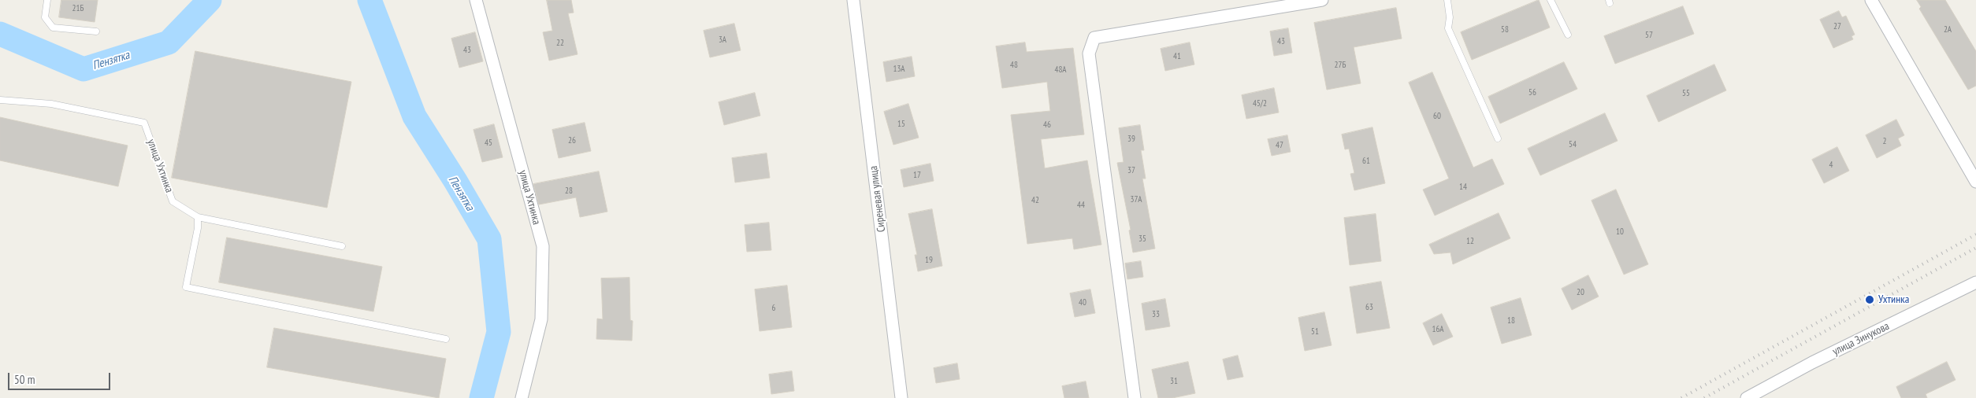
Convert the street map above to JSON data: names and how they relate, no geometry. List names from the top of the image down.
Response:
{
  "streets": {
    "street": ["улица Ухтинка", "Сиреневая улица", "улица Зинукова"]
  },
  "water": ["Пензятка"],
  "places": ["Ухтинка"],
  "house_numbers": [
    "21Б",
    "27",
    "58",
    "2А",
    "57",
    "3А",
    "43",
    "22",
    "43",
    "41",
    "48",
    "27Б",
    "13А",
    "48А",
    "56",
    "55",
    "45/2",
    "60",
    "15",
    "46",
    "39",
    "26",
    "2",
    "45",
    "54",
    "47",
    "61",
    "4",
    "37",
    "17",
    "14",
    "28",
    "37А",
    "42",
    "44",
    "10",
    "35",
    "12",
    "19",
    "20",
    "40",
    "63",
    "6",
    "33",
    "18",
    "16А",
    "51",
    "31"
  ],
  "scale_bar": "50 m"
}
